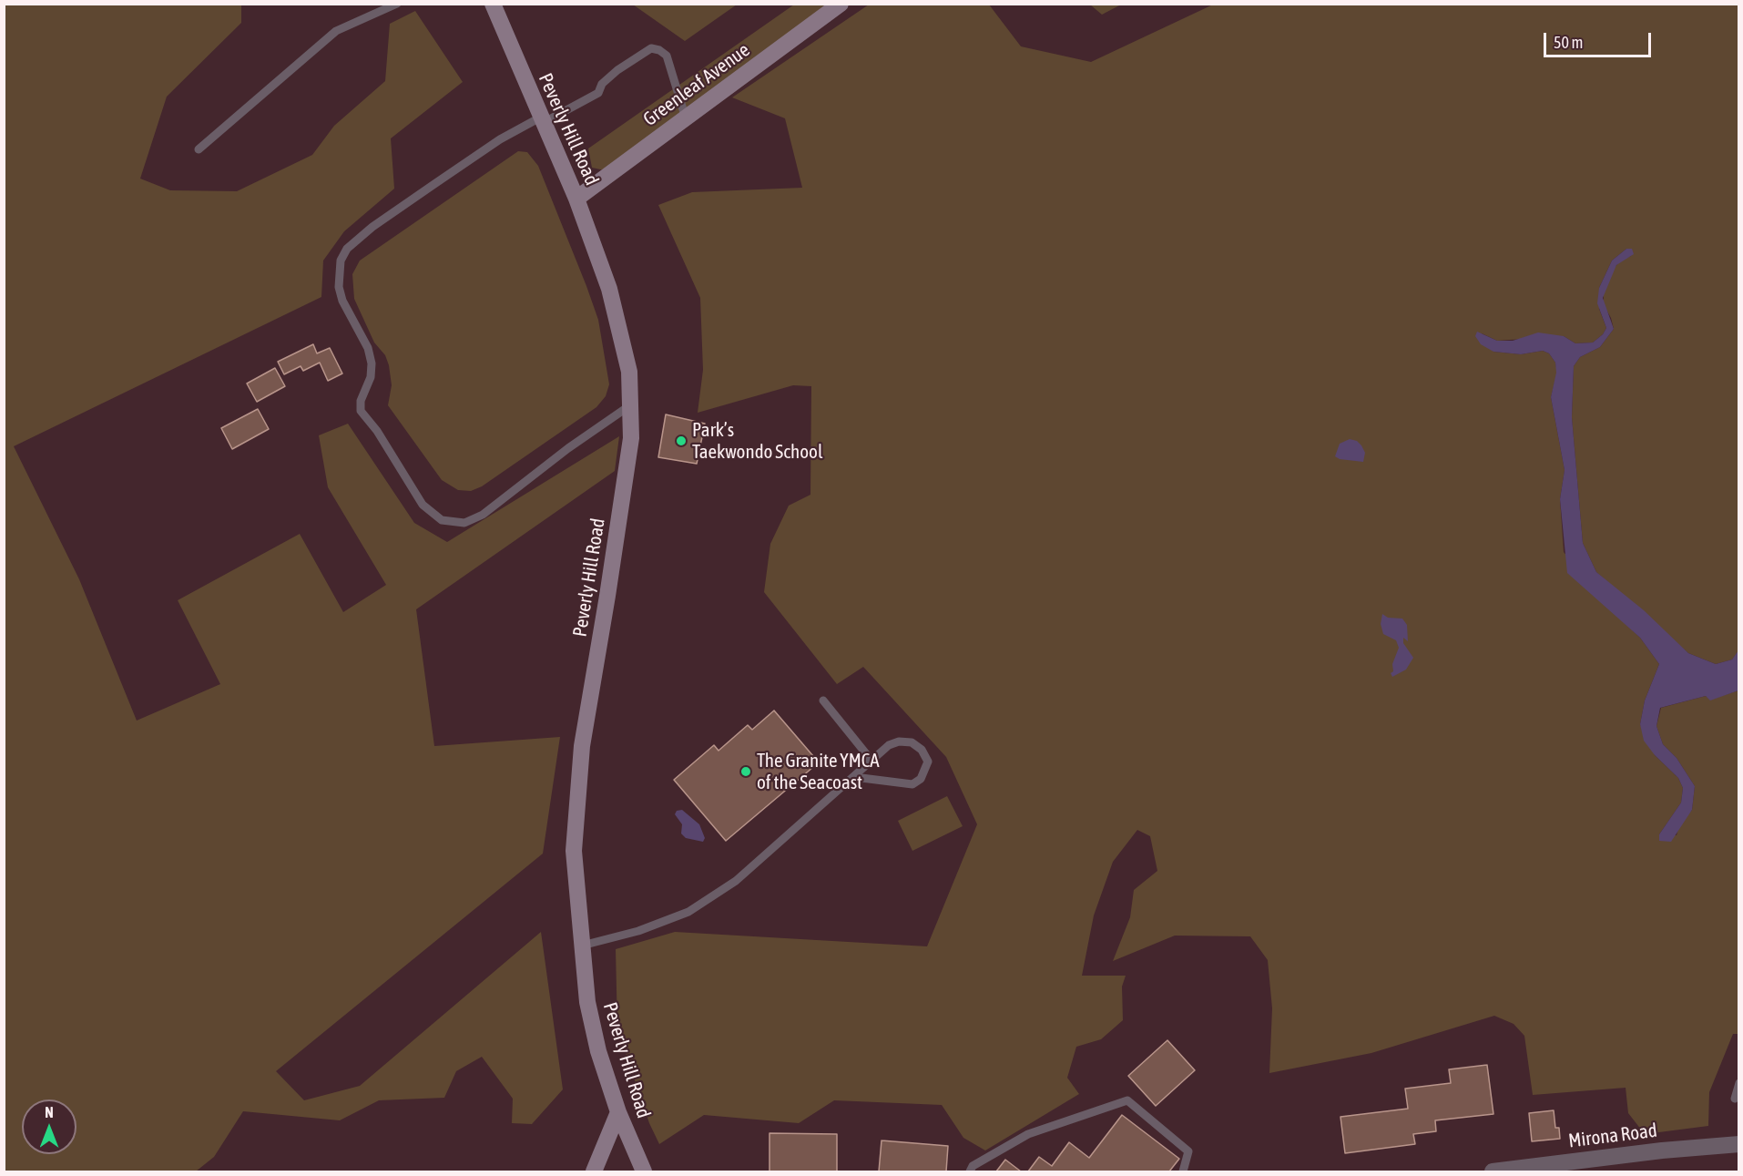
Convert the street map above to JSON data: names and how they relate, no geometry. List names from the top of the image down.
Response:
{
  "streets": {
    "street": ["Greenleaf Avenue", "Peverly Hill Road", "Mirona Road"]
  },
  "crossings": [
    ["Greenleaf Avenue", "Peverly Hill Road"]
  ],
  "places": ["Park’s Taekwondo School", "The Granite YMCA of the Seacoast"],
  "scale_bar": "50 m",
  "north": "top"
}
